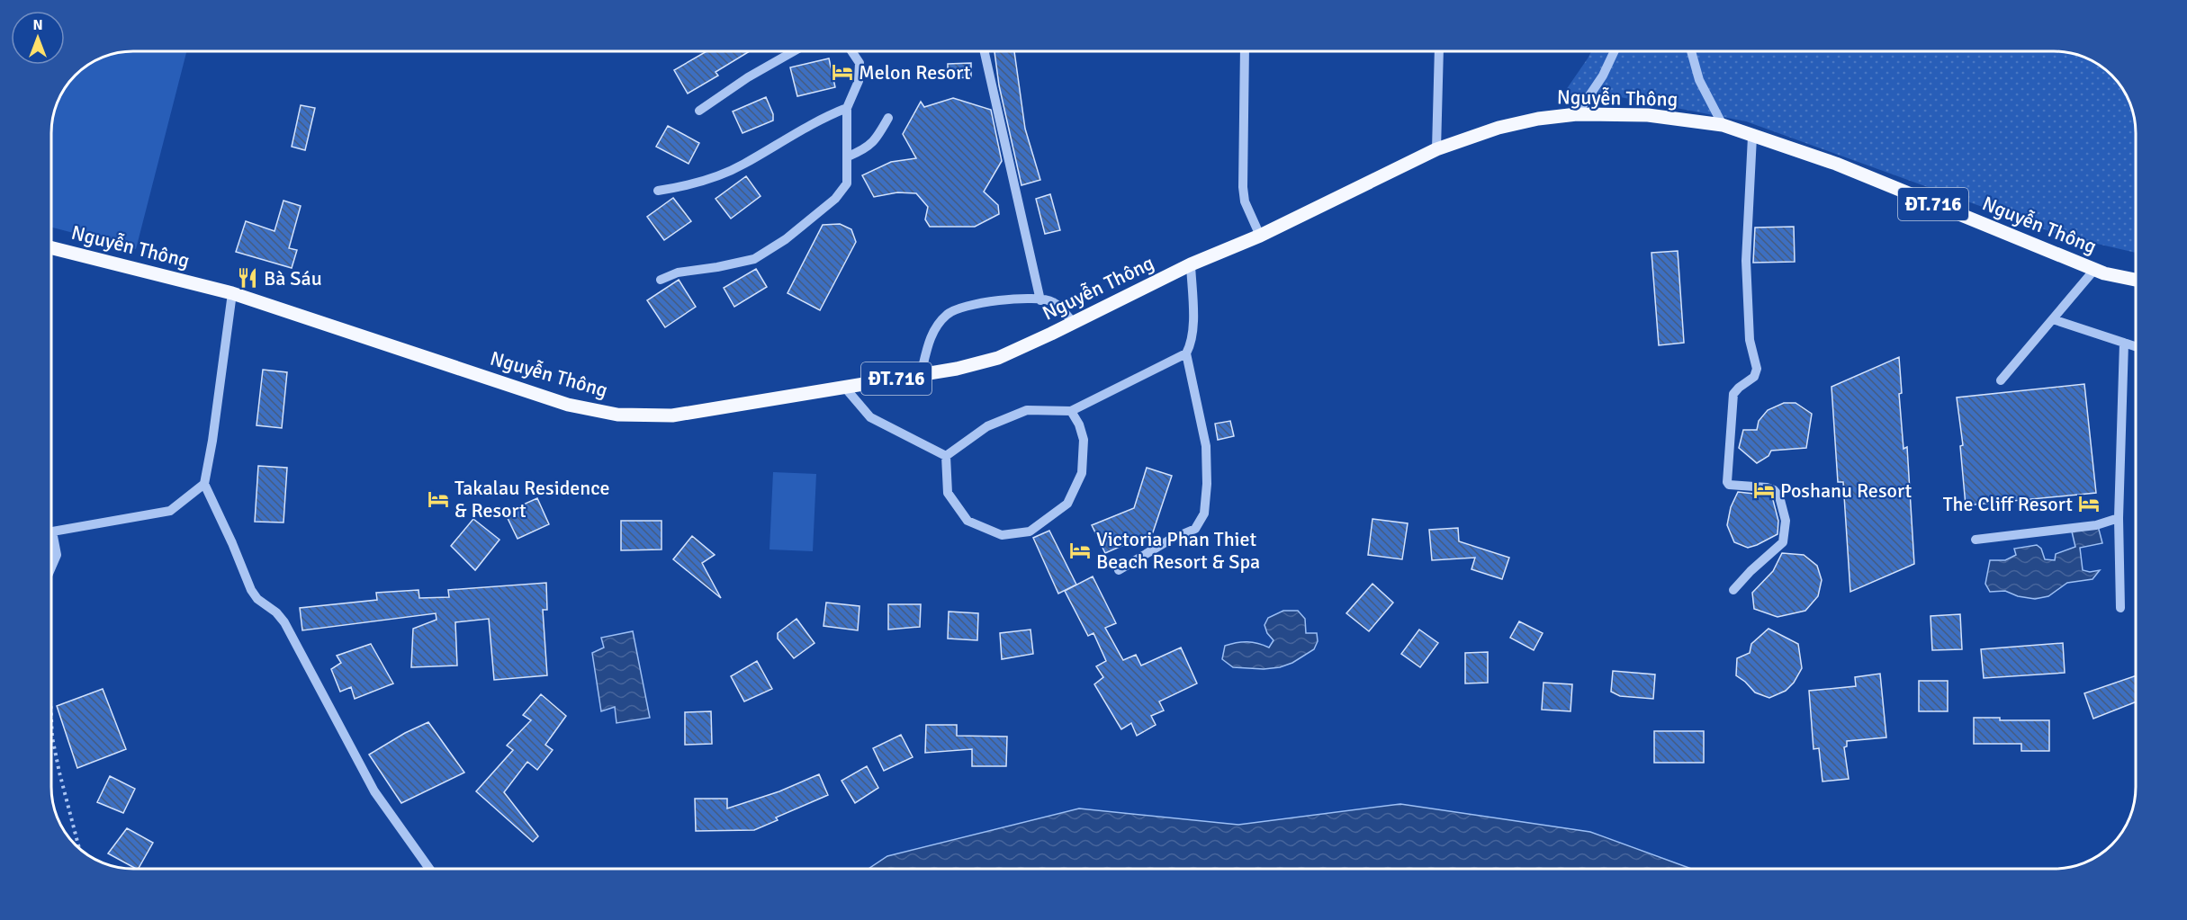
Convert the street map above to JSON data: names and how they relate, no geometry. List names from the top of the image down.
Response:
{
  "streets": {
    "main road": ["Nguyễn Thông", "ĐT.716"]
  },
  "places": {
    "hotel": [
      "Melon Resort",
      "Poshanu Resort",
      "Takalau Residence & Resort",
      "The Cliff Resort",
      "Victoria Phan Thiet Beach Resort & Spa"
    ],
    "restaurant": ["Bà Sáu"]
  },
  "north": "top"
}
